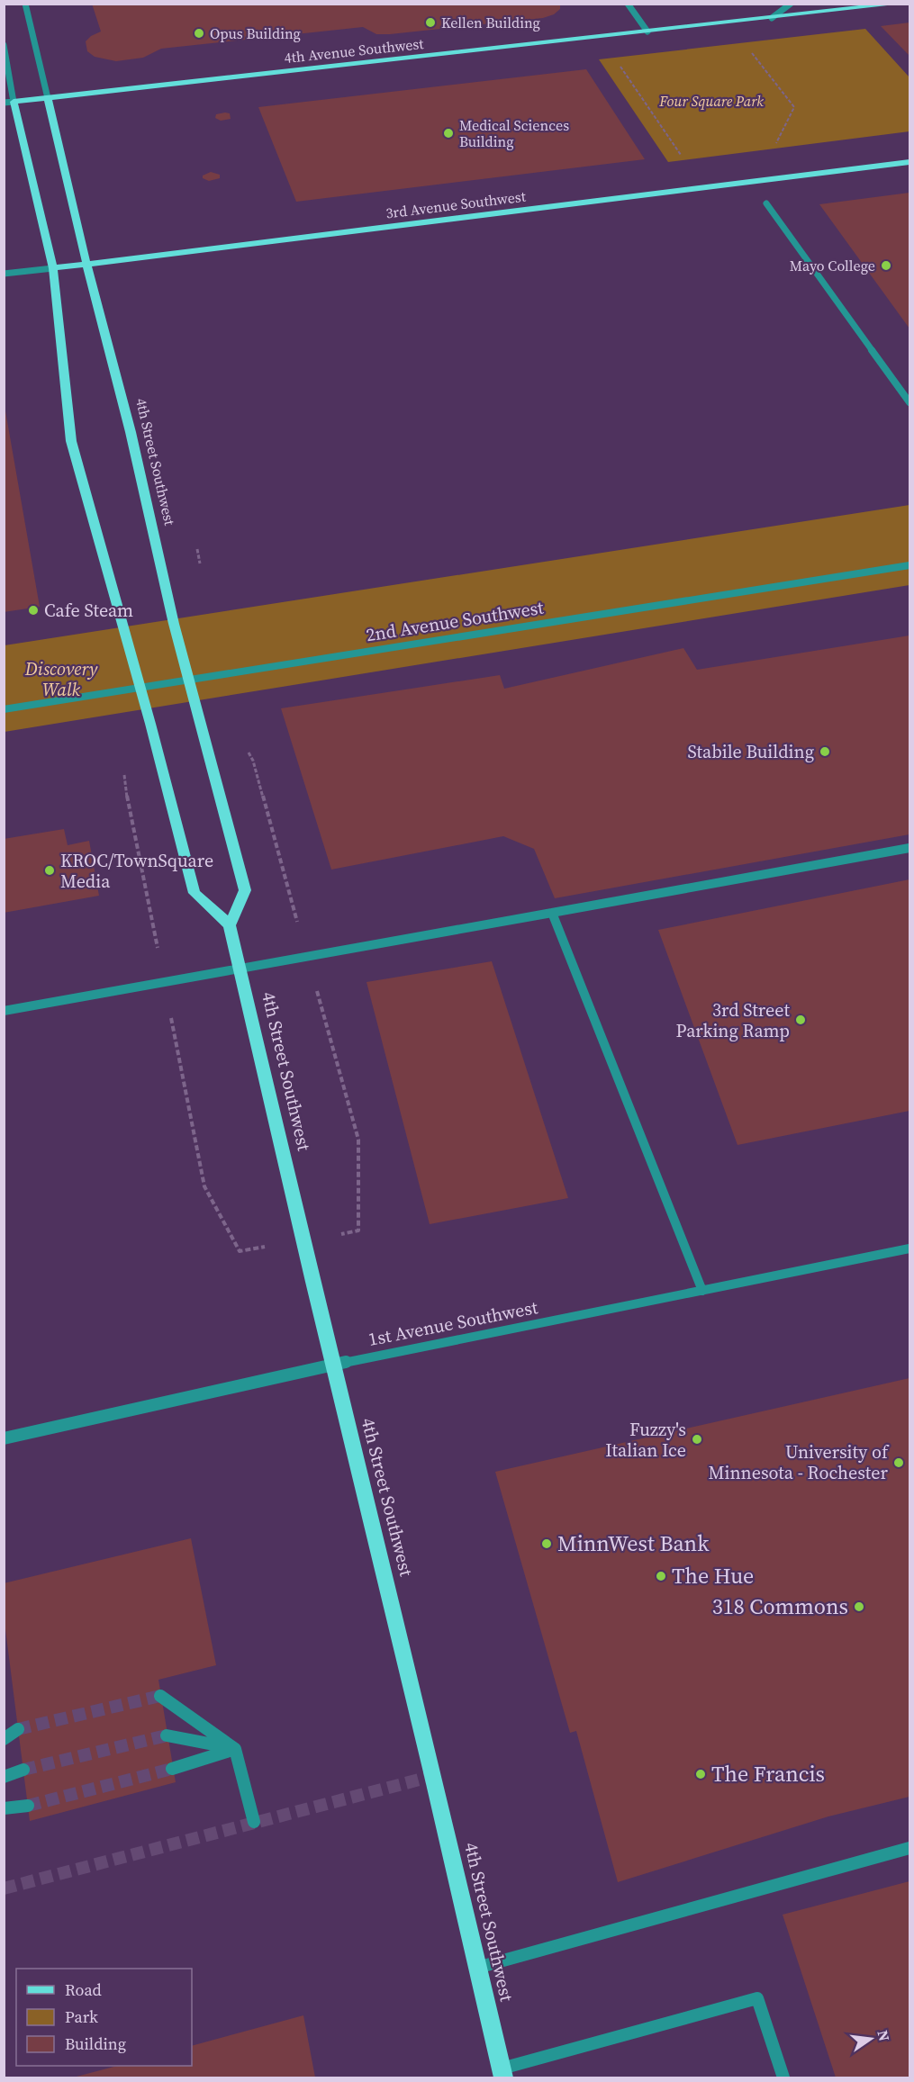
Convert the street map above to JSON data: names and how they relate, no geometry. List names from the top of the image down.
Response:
{
  "streets": {
    "main road": ["4th Avenue Southwest", "3rd Avenue Southwest", "4th Street Southwest"],
    "street": ["2nd Avenue Southwest", "1st Avenue Southwest"]
  },
  "crossings": [
    ["4th Avenue Southwest", "4th Street Southwest"],
    ["3rd Avenue Southwest", "4th Street Southwest"],
    ["4th Street Southwest", "2nd Avenue Southwest"],
    ["4th Street Southwest", "1st Avenue Southwest"]
  ],
  "parks": ["Four Square Park", "Discovery Walk"],
  "places": [
    "Kellen Building",
    "Opus Building",
    "Medical Sciences Building",
    "Mayo College",
    "Cafe Steam",
    "Stabile Building",
    "KROC/TownSquare Media",
    "3rd Street Parking Ramp",
    "Fuzzy's Italian Ice",
    "University of Minnesota - Rochester",
    "MinnWest Bank",
    "The Hue",
    "318 Commons",
    "The Francis"
  ],
  "legend": ["Road", "Park", "Building"],
  "north": "right"
}
